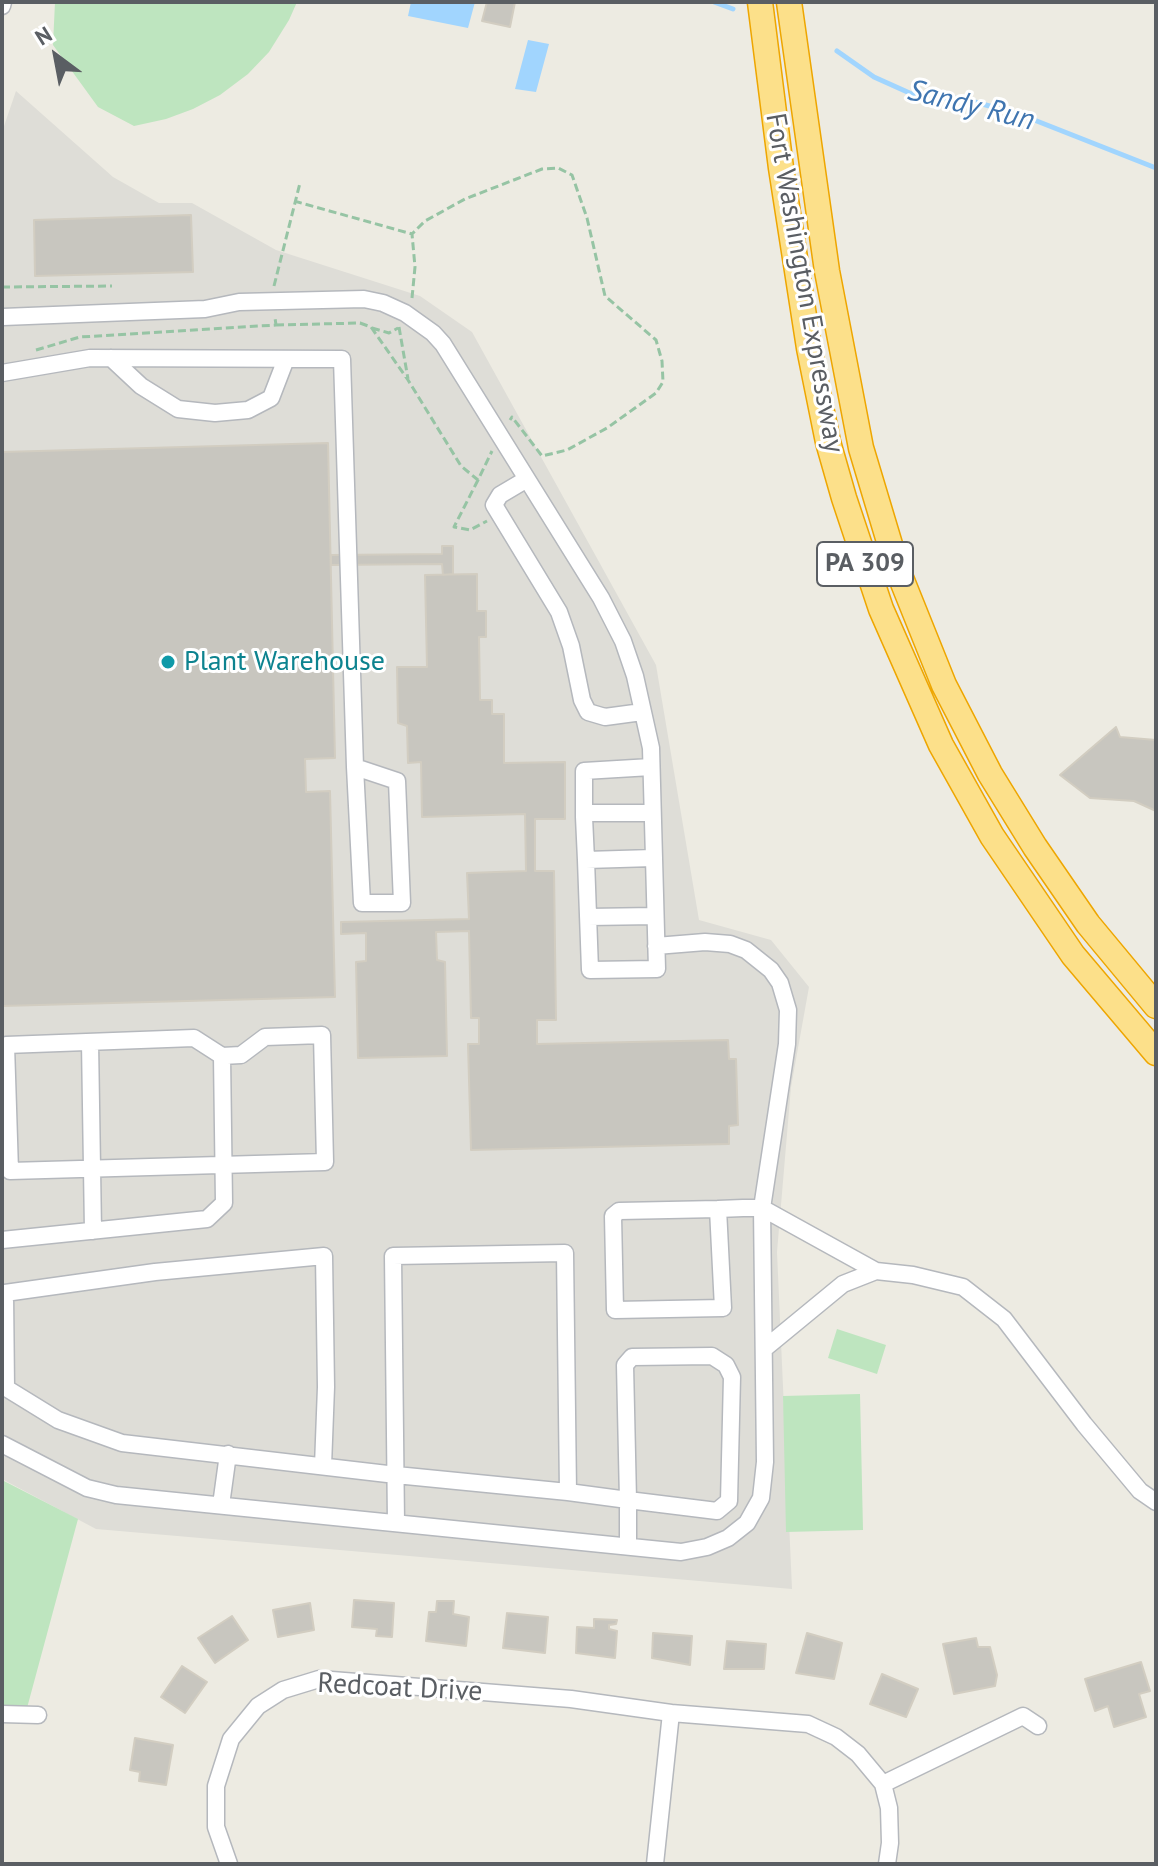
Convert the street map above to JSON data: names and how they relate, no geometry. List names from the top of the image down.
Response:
{
  "streets": {
    "highway": ["Fort Washington Expressway", "PA 309"],
    "street": ["Redcoat Drive"]
  },
  "water": ["Sandy Run"],
  "places": ["Plant Warehouse"],
  "north": "top left"
}
